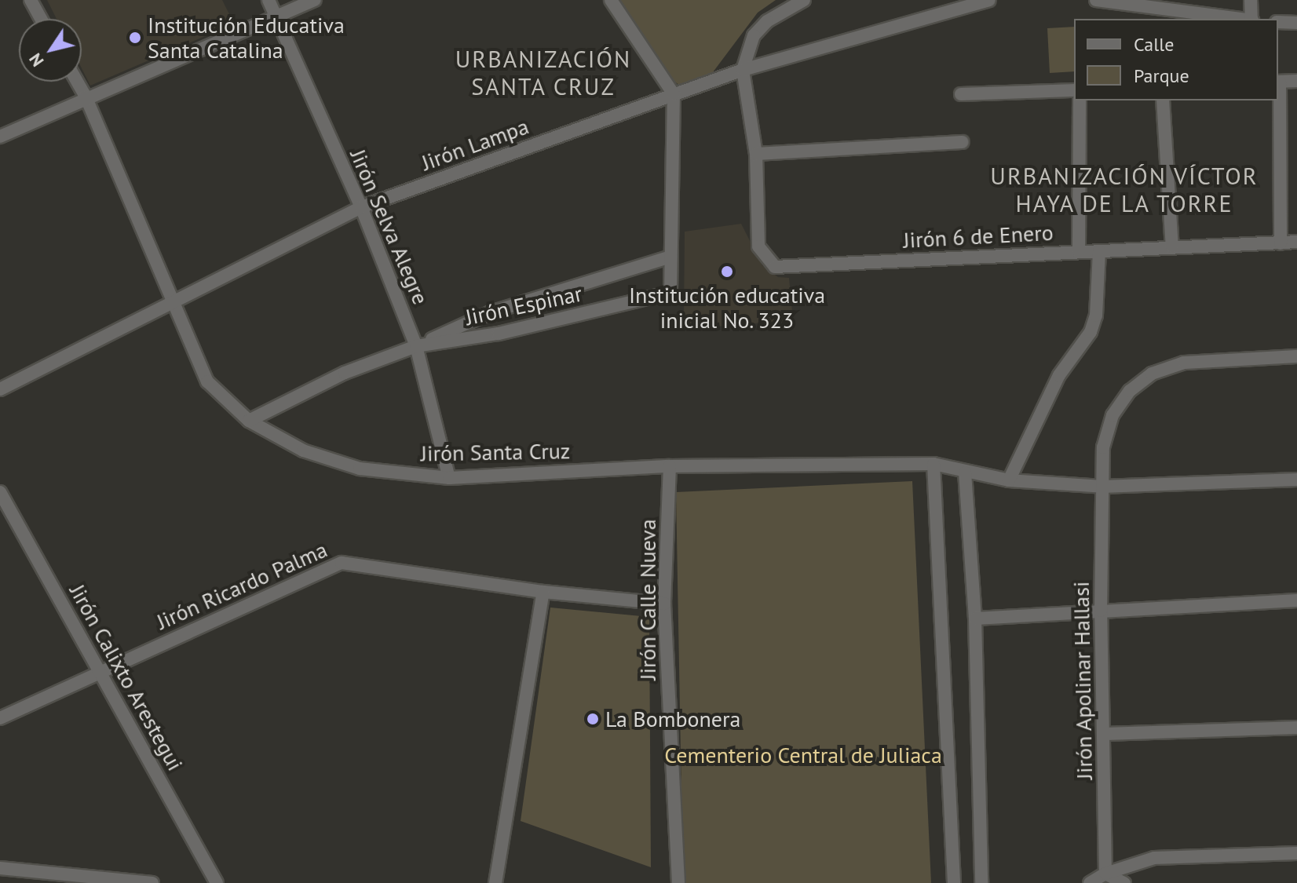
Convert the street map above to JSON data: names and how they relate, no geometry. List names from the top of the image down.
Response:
{
  "streets": {
    "street": [
      "Jirón Lampa",
      "Jirón Selva Alegre",
      "Jirón 6 de Enero",
      "Jirón Espinar",
      "Jirón Santa Cruz",
      "Jirón Ricardo Palma",
      "Jirón Calle Nueva",
      "Jirón Calixto Arestegui",
      "Jirón Apolinar Hallasi"
    ]
  },
  "crossings": [
    ["Jirón Lampa", "Jirón Selva Alegre"],
    ["Jirón Lampa", "Jirón Santa Cruz"],
    ["Jirón Selva Alegre", "Jirón Espinar"],
    ["Jirón Selva Alegre", "Jirón Santa Cruz"],
    ["Jirón Espinar", "Jirón Santa Cruz"],
    ["Jirón Santa Cruz", "Jirón Calle Nueva"],
    ["Jirón Santa Cruz", "Jirón Apolinar Hallasi"],
    ["Jirón Ricardo Palma", "Jirón Calle Nueva"],
    ["Jirón Ricardo Palma", "Jirón Calixto Arestegui"]
  ],
  "districts": ["URBANIZACIÓN SANTA CRUZ", "URBANIZACIÓN VÍCTOR HAYA DE LA TORRE"],
  "parks": ["Cementerio Central de Juliaca"],
  "places": ["Institución Educativa Santa Catalina", "Institución educativa inicial No. 323", "La Bombonera"],
  "legend": ["Calle", "Parque"],
  "north": "bottom left"
}
